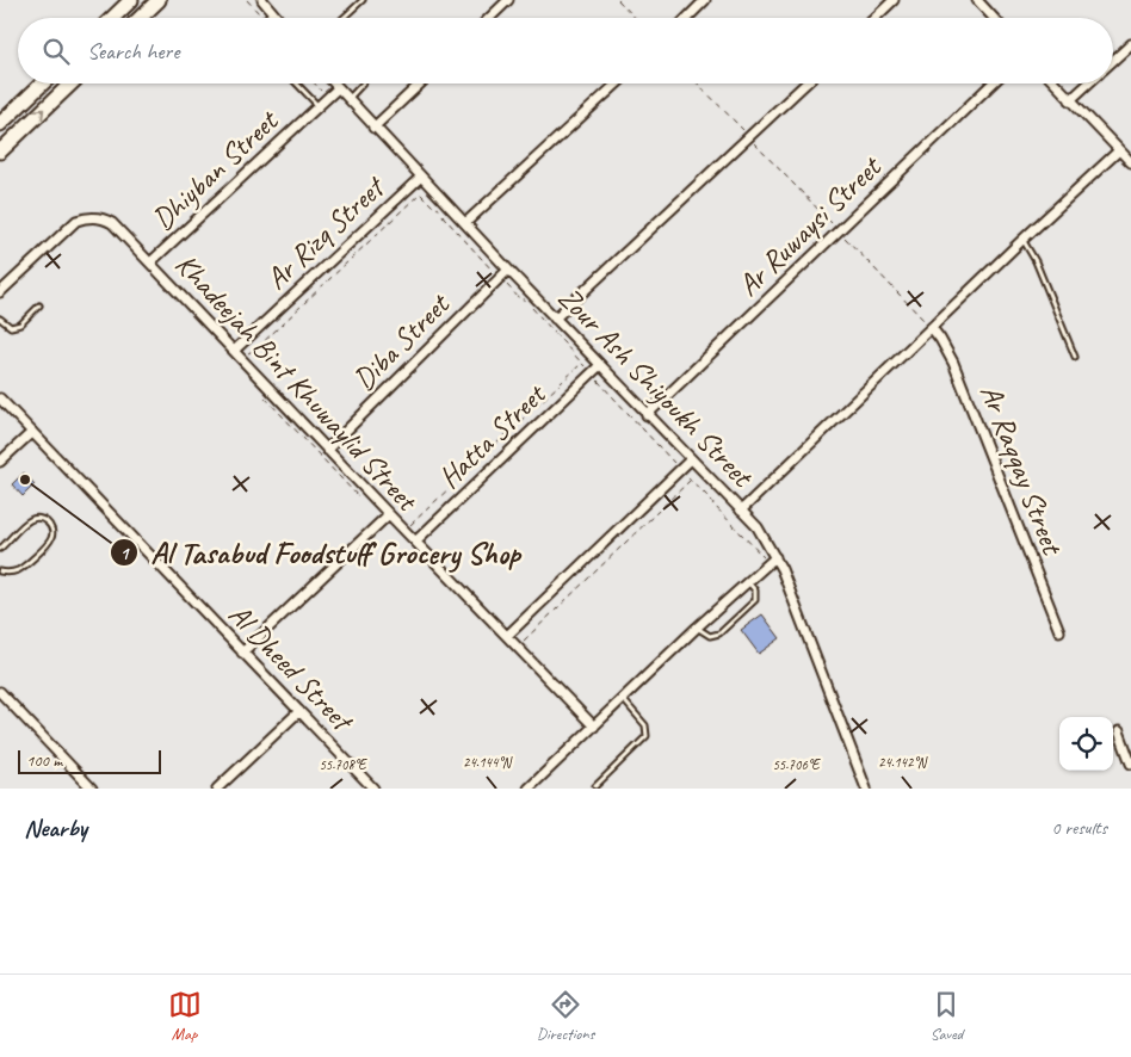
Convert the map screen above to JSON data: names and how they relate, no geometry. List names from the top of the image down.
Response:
{
  "streets": {
    "street": [
      "Dhiyban Street",
      "Ar Ruwaysi Street",
      "Ar Rizq Street",
      "Diba Street",
      "Khadeejah Bint Khuwaylid Street",
      "Zour Ash Shiyoukh Street",
      "Hatta Street",
      "Ar Raqqay Street",
      "Al Dheed Street"
    ]
  },
  "crossings": [
    ["Dhiyban Street", "Khadeejah Bint Khuwaylid Street"],
    ["Dhiyban Street", "Zour Ash Shiyoukh Street"],
    ["Ar Ruwaysi Street", "Zour Ash Shiyoukh Street"],
    ["Ar Rizq Street", "Khadeejah Bint Khuwaylid Street"],
    ["Ar Rizq Street", "Zour Ash Shiyoukh Street"],
    ["Diba Street", "Khadeejah Bint Khuwaylid Street"],
    ["Diba Street", "Zour Ash Shiyoukh Street"],
    ["Khadeejah Bint Khuwaylid Street", "Hatta Street"],
    ["Zour Ash Shiyoukh Street", "Hatta Street"]
  ],
  "places": ["Al Tasabud Foodstuff Grocery Shop"],
  "scale_bar": "100 m",
  "page": {
    "search": "Search here",
    "scale": "100 m",
    "heading": ["Nearby", "0 results"],
    "nav": ["Map", "Directions", "Saved"]
  },
  "coordinates": [
    "24.144°N",
    "24.142°N",
    "55.708°E",
    "55.706°E"
  ]
}
